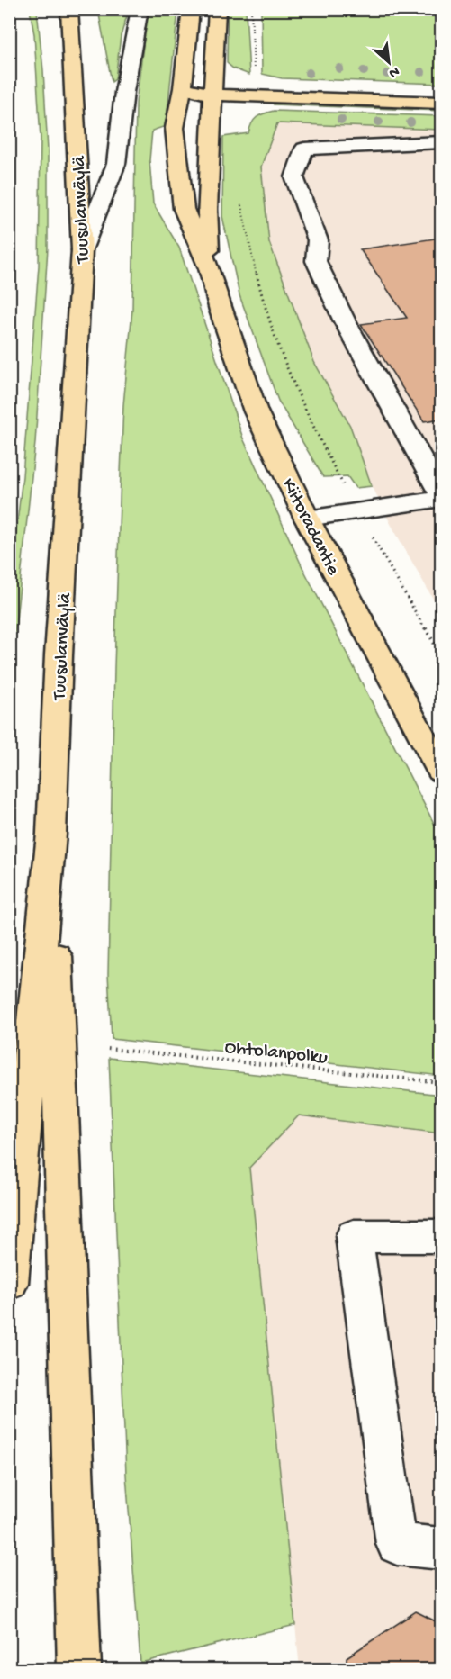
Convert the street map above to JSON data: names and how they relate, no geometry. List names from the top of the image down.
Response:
{
  "streets": {
    "main road": ["Tuusulanväylä", "Kiitoradantie"],
    "path": ["Ohtolanpolku"]
  },
  "north": "bottom right"
}
